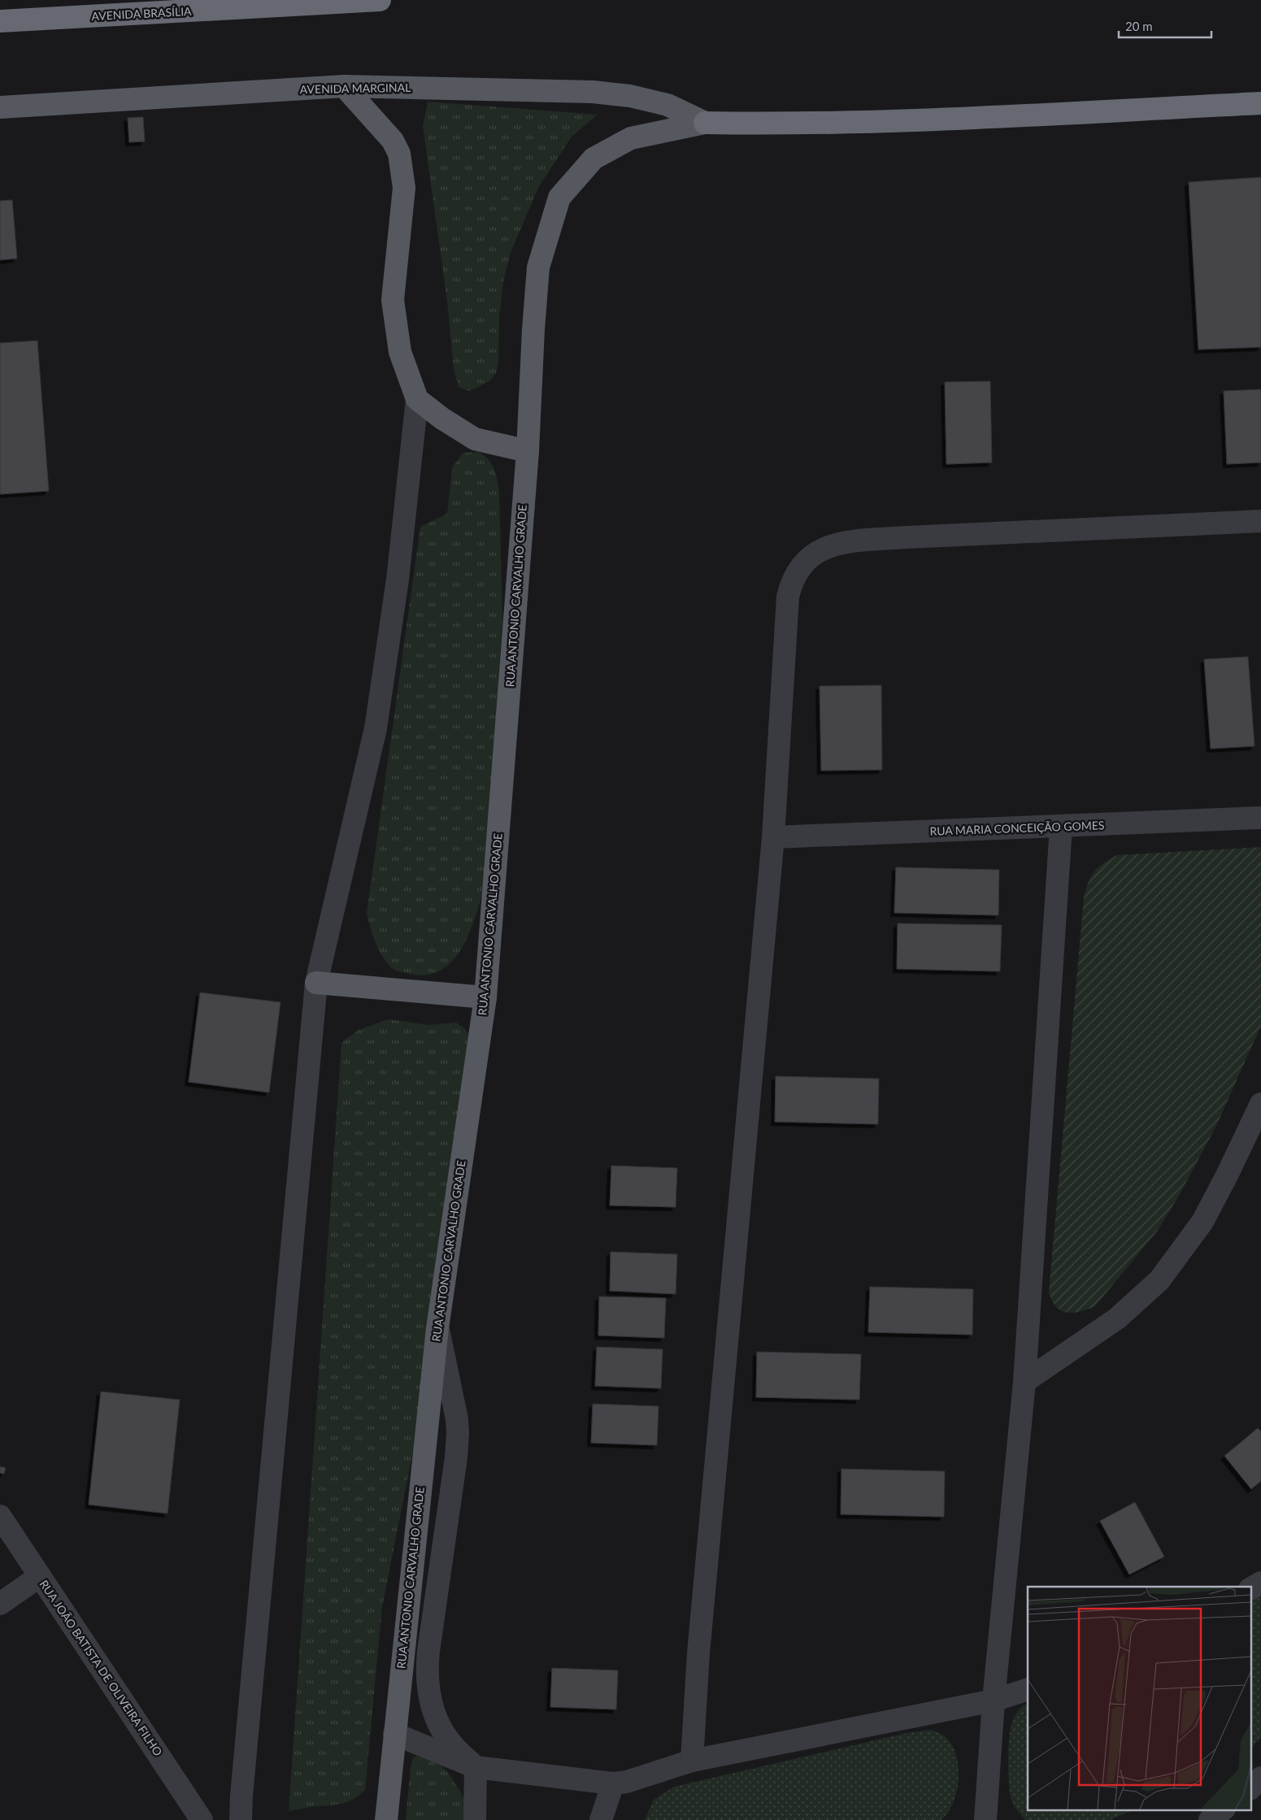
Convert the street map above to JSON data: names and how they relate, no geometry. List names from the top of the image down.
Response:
{
  "streets": {
    "highway": ["AVENIDA BRASÍLIA"],
    "main road": ["AVENIDA MARGINAL", "RUA ANTONIO CARVALHO GRADE"],
    "street": ["RUA MARIA CONCEIÇÃO GOMES", "RUA JOÃO BATISTA DE OLIVEIRA FILHO"]
  },
  "crossings": [
    ["AVENIDA MARGINAL", "RUA ANTONIO CARVALHO GRADE"]
  ],
  "scale_bar": "20 m"
}
